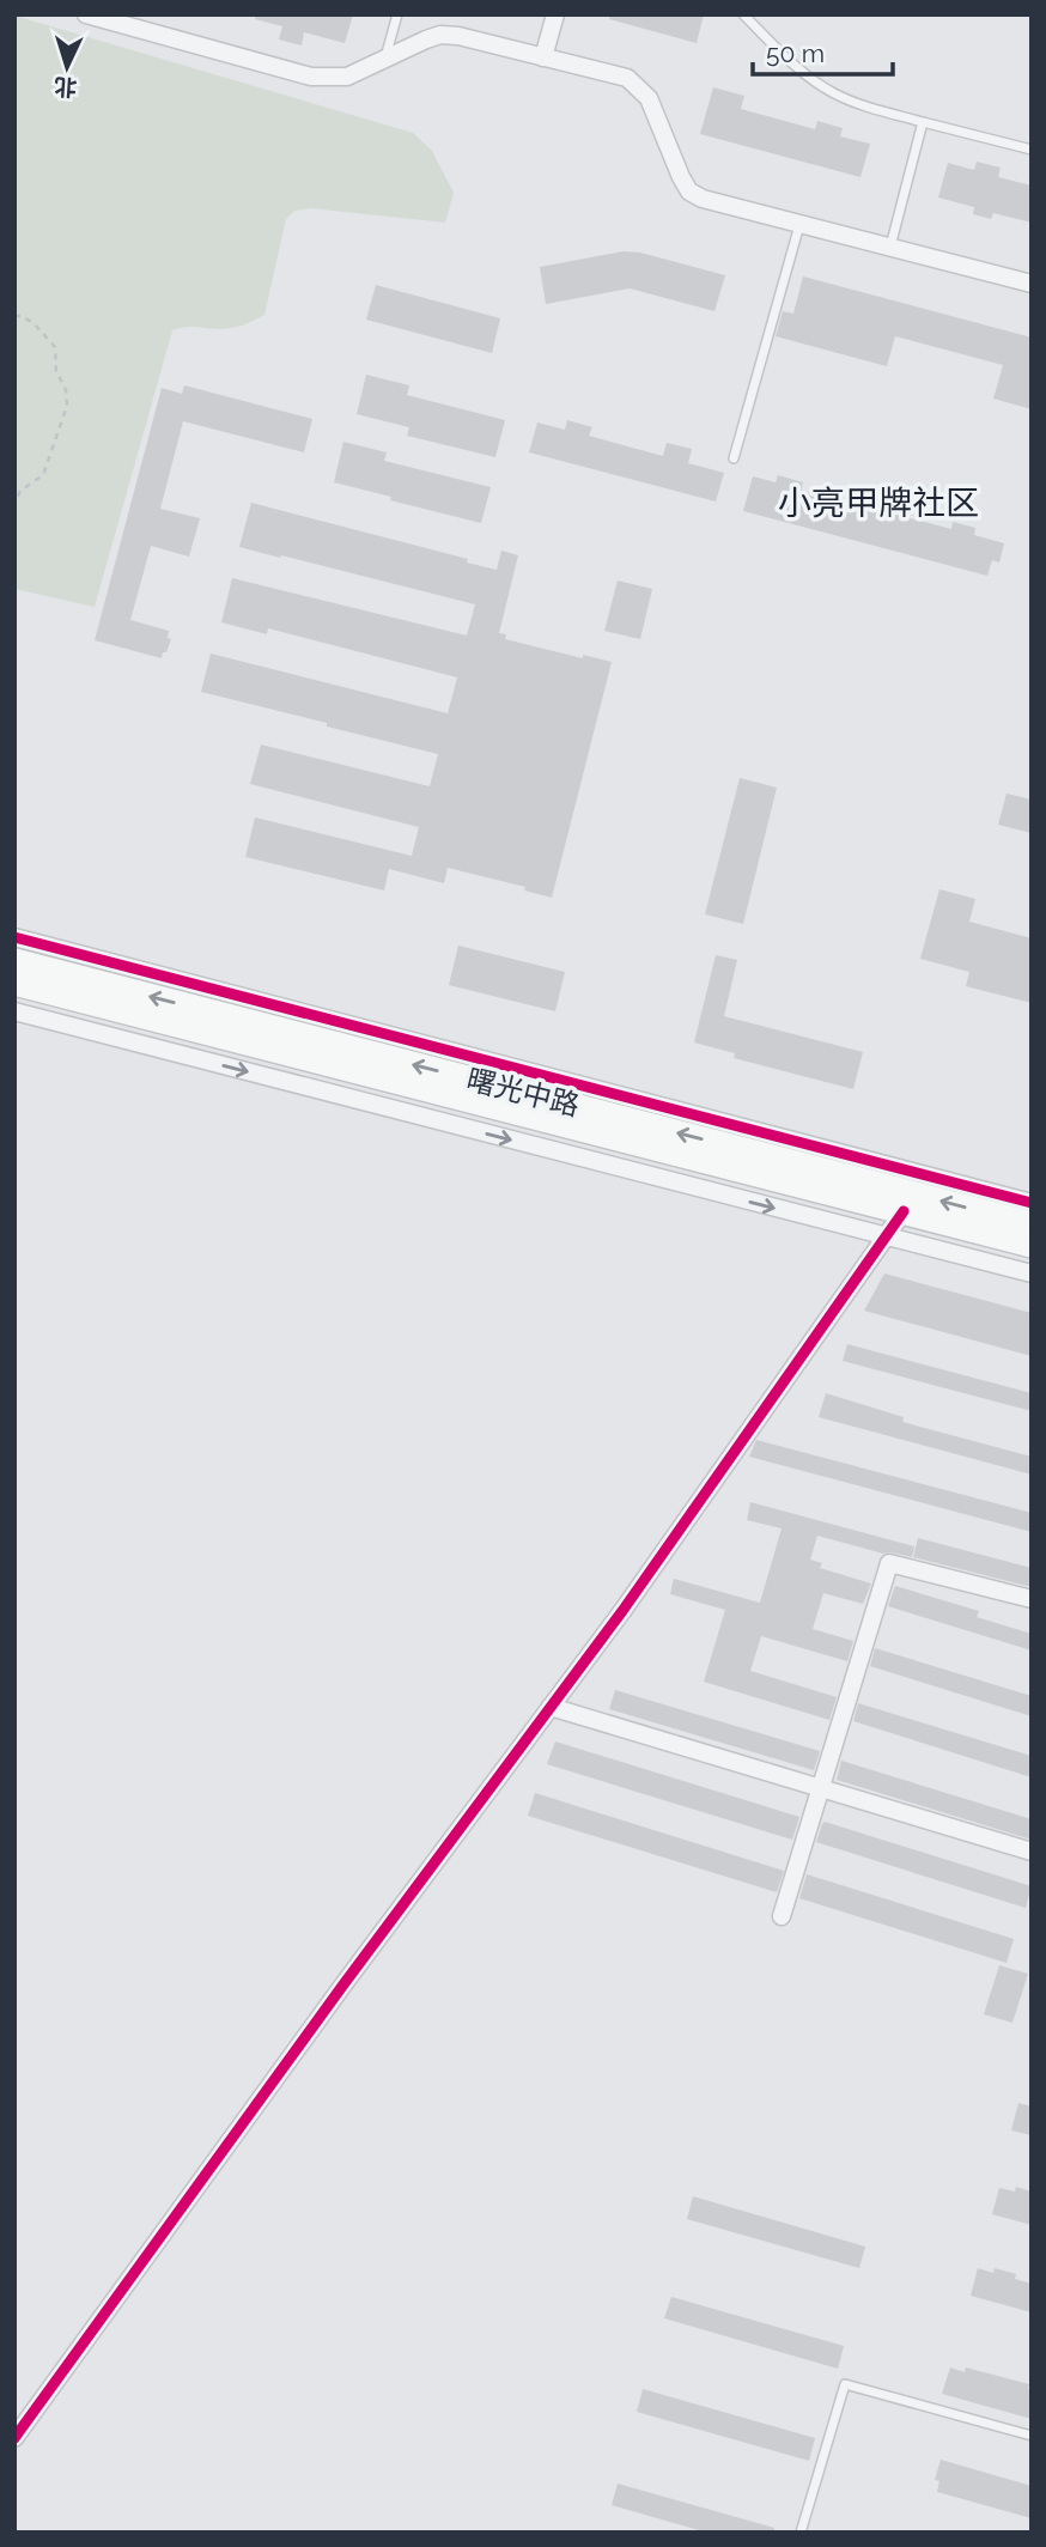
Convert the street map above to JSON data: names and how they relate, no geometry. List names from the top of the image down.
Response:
{
  "streets": {
    "main road": ["曙光中路"]
  },
  "districts": ["小亮甲牌社区"],
  "scale_bar": "50 m",
  "north": "bottom"
}
